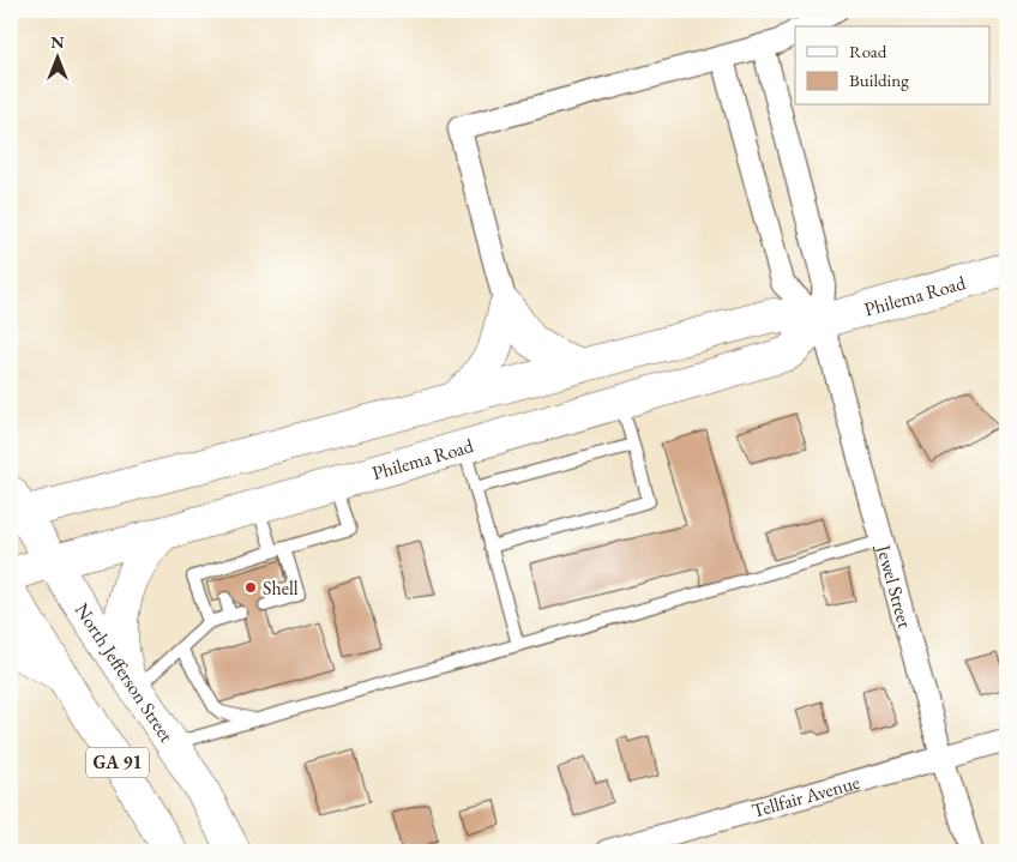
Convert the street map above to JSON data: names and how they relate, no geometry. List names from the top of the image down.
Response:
{
  "streets": {
    "main road": ["Philema Road", "North Jefferson Street", "GA 91"],
    "street": ["Jewel Street", "Tellfair Avenue"]
  },
  "crossings": [
    ["Philema Road", "Jewel Street"],
    ["Philema Road", "North Jefferson Street"],
    ["Jewel Street", "Tellfair Avenue"]
  ],
  "places": ["Shell"],
  "legend": ["Road", "Building"],
  "north": "top"
}
